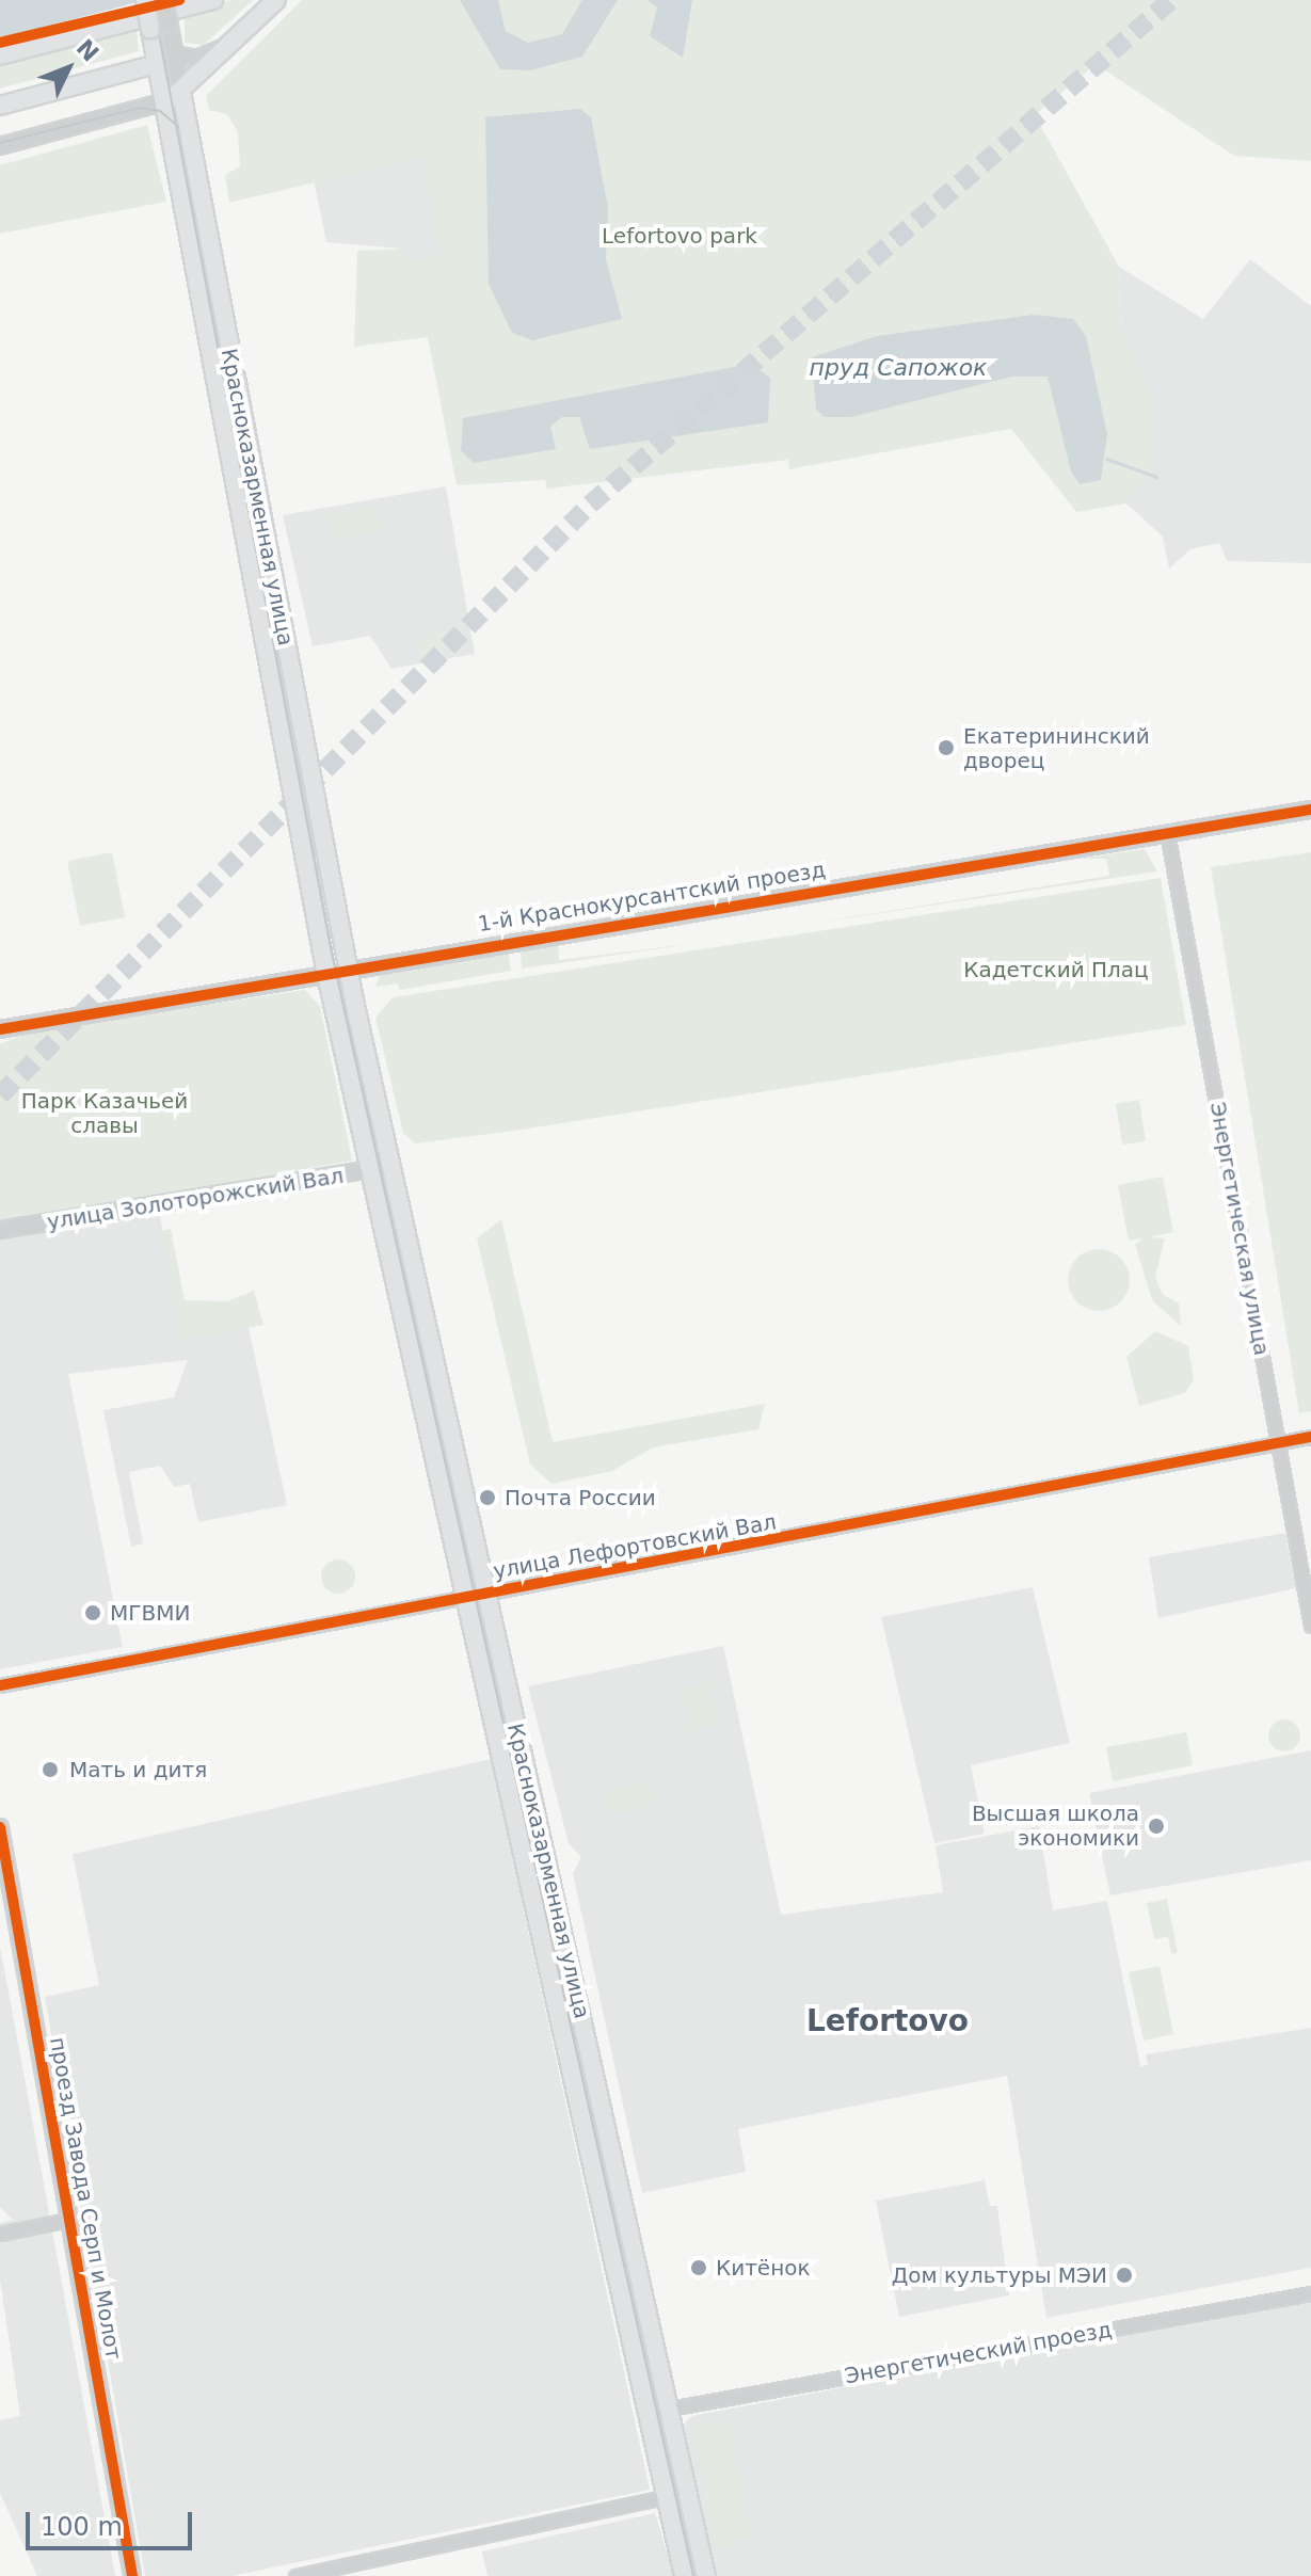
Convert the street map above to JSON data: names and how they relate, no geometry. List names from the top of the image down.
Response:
{
  "streets": {
    "main road": ["Красноказарменная улица"],
    "street": [
      "1-й Краснокурсантский проезд",
      "улица Золоторожский Вал",
      "Энергетическая улица",
      "улица Лефортовский Вал",
      "проезд Завода Серп и Молот",
      "Энергетический проезд"
    ]
  },
  "crossings": [
    ["Красноказарменная улица", "1-й Краснокурсантский проезд"],
    ["Красноказарменная улица", "улица Золоторожский Вал"],
    ["Красноказарменная улица", "улица Лефортовский Вал"],
    ["Красноказарменная улица", "Энергетический проезд"],
    ["1-й Краснокурсантский проезд", "Энергетическая улица"],
    ["Энергетическая улица", "улица Лефортовский Вал"]
  ],
  "districts": ["Lefortovo"],
  "water": ["пруд Сапожок"],
  "parks": ["Lefortovo park", "Кадетский Плац", "Парк Казачьей славы"],
  "places": [
    "Екатерининский дворец",
    "Почта России",
    "МГВМИ",
    "Мать и дитя",
    "Высшая школа экономики",
    "Китёнок",
    "Дом культуры МЭИ"
  ],
  "scale_bar": "100 m",
  "north": "top right"
}
